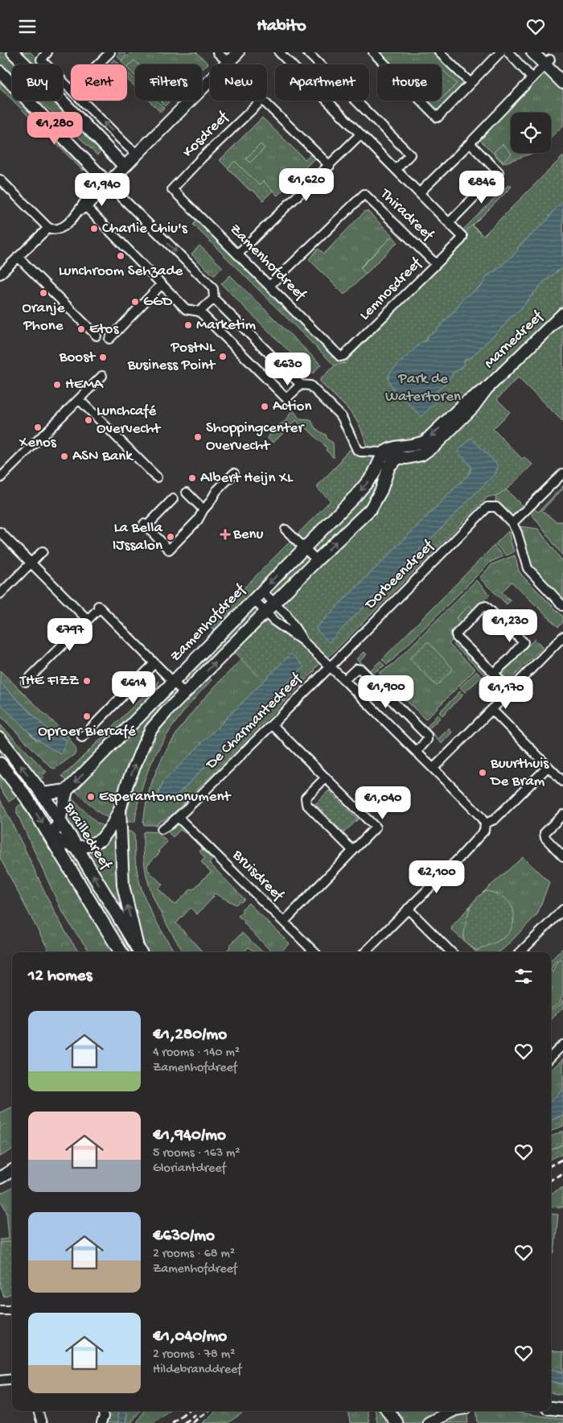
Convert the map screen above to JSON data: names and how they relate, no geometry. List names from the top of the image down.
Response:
{
  "streets": {
    "main road": ["Brailledreef"],
    "street": [
      "Kosdreef",
      "Thiradreef",
      "Zamenhofdreef",
      "Lemnosdreef",
      "Marnedreef",
      "Dorbeendreef",
      "De Charmantedreef",
      "Bruisdreef"
    ]
  },
  "crossings": [
    ["Kosdreef", "Zamenhofdreef"],
    ["Thiradreef", "Zamenhofdreef"],
    ["Thiradreef", "Lemnosdreef"],
    ["Zamenhofdreef", "Lemnosdreef"],
    ["Zamenhofdreef", "Marnedreef"],
    ["Zamenhofdreef", "Brailledreef"],
    ["Dorbeendreef", "De Charmantedreef"],
    ["De Charmantedreef", "Bruisdreef"]
  ],
  "parks": ["Park de Watertoren"],
  "places": {
    "other": [
      "Charlie Chiu's",
      "Lunchroom Sehzade",
      "Oranje Phone",
      "GGD",
      "Marketim",
      "Etos",
      "PostNL Business Point",
      "Boost",
      "HEMA",
      "Action",
      "Lunchcafé Overvecht",
      "Xenos",
      "Shoppingcenter Overvecht",
      "ASN Bank",
      "Albert Heijn XL",
      "La Bella IJssalon",
      "THE FIZZ",
      "Oproer Biercafé",
      "Buurthuis De Bram",
      "Esperantomonument"
    ],
    "health": ["Benu"]
  },
  "page": {
    "header": "Habito",
    "chip": [
      "Buy",
      "Rent",
      "Filters",
      "New",
      "Apartment",
      "House"
    ],
    "price": [
      "€1,280",
      "€1,620",
      "€846",
      "€1,940",
      "€630",
      "€1,230",
      "€797",
      "€614",
      "€1,900",
      "€1,170",
      "€1,040",
      "€2,100"
    ],
    "heading": "12 homes",
    "list": [
      {
        "name": "€1,280/mo",
        "note": "4 rooms · 140 m² · Zamenhofdreef"
      },
      {
        "name": "€1,940/mo",
        "note": "5 rooms · 163 m² · Gloriantdreef"
      },
      {
        "name": "€630/mo",
        "note": "2 rooms · 68 m² · Zamenhofdreef"
      },
      {
        "name": "€1,040/mo",
        "note": "2 rooms · 78 m² · Hildebranddreef"
      }
    ]
  }
}
